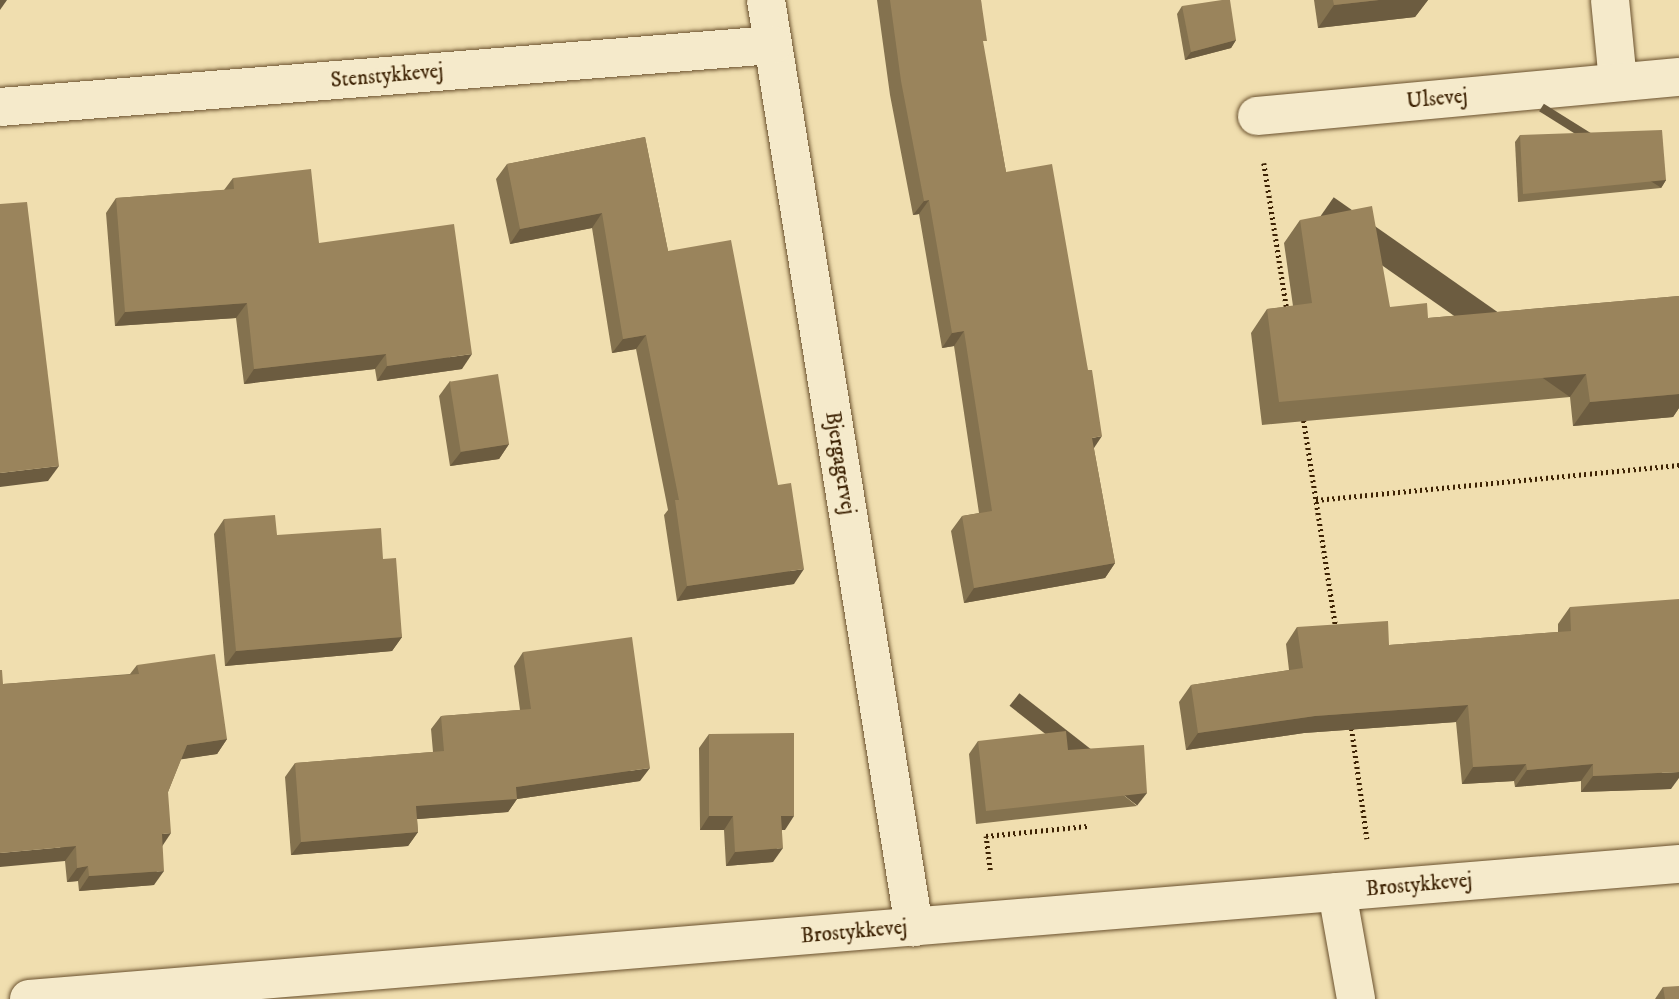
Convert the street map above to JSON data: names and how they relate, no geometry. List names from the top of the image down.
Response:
{
  "streets": {
    "street": [
      "Stenstykkevej",
      "Ulsevej",
      "Bjergagervej",
      "Brostykkevej"
    ]
  },
  "crossings": [
    ["Stenstykkevej", "Bjergagervej"],
    ["Bjergagervej", "Brostykkevej"]
  ]
}
